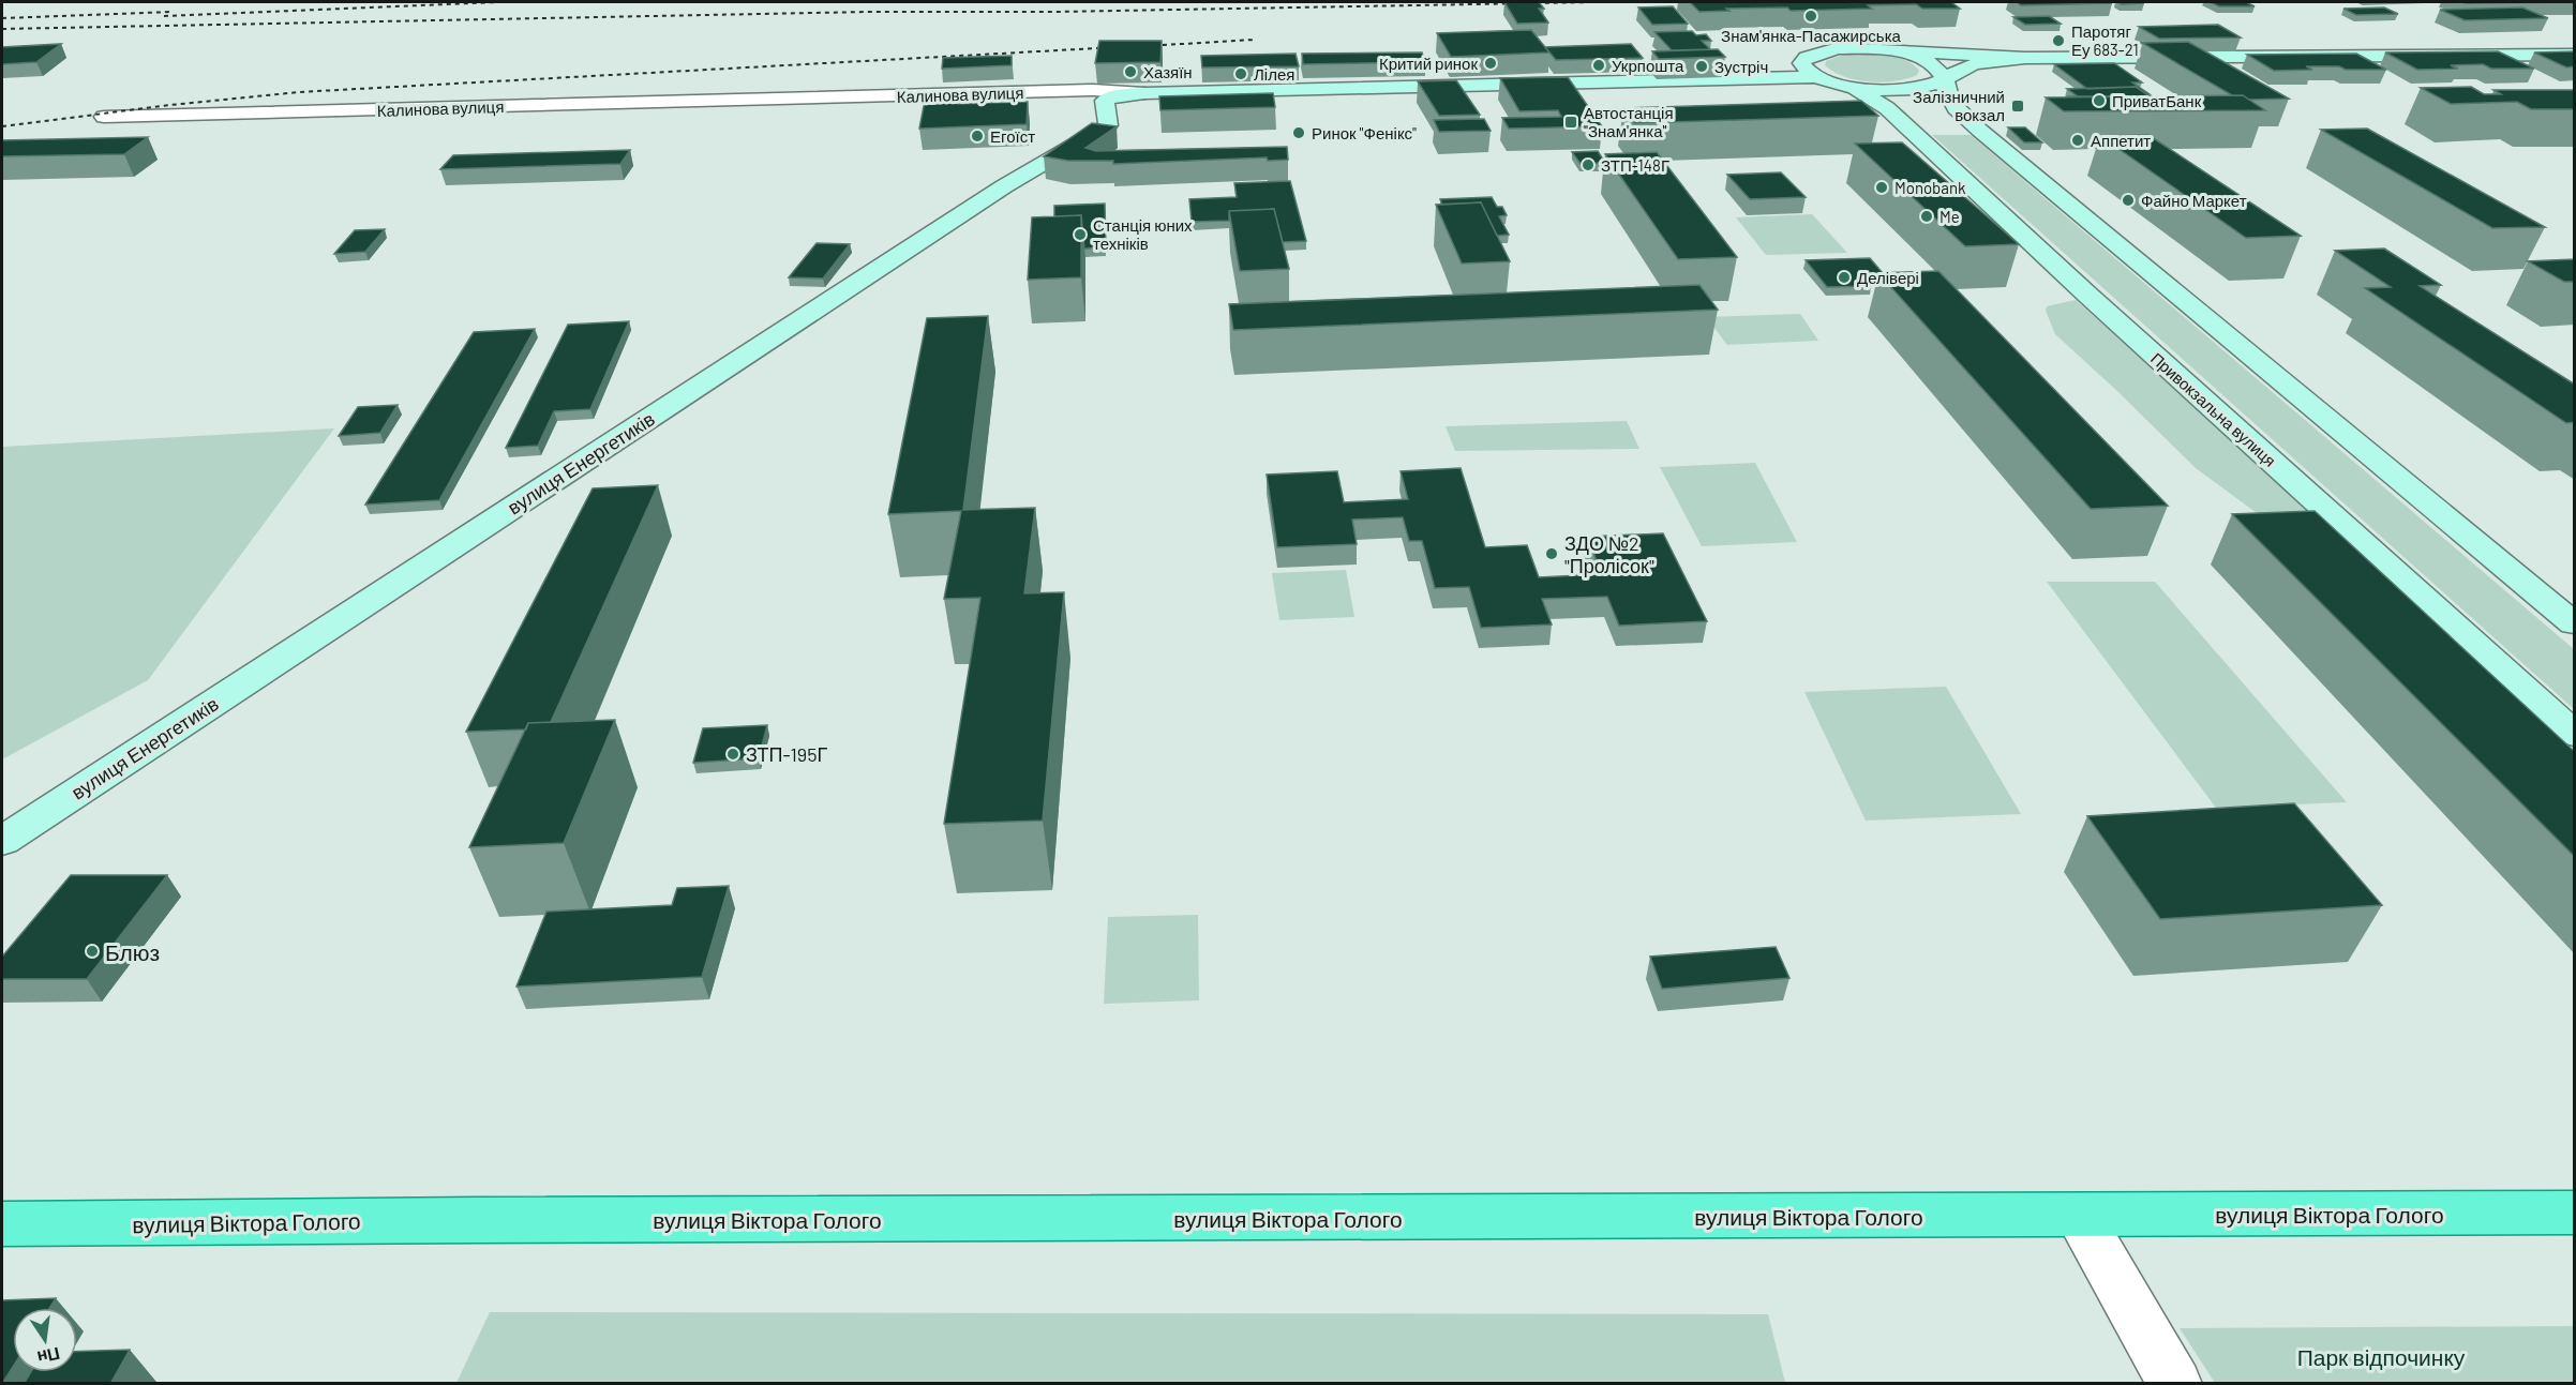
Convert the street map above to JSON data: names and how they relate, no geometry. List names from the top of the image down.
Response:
{
  "streets": {
    "main road": ["вулиця Віктора Голого"],
    "street": ["Калинова вулиця", "Привокзальна вулиця", "вулиця Енергетиків"]
  },
  "crossings": [
    ["Калинова вулиця", "Привокзальна вулиця"],
    ["Калинова вулиця", "вулиця Енергетиків"]
  ],
  "parks": ["Парк відпочинку"],
  "places": {
    "other": [
      "Знам'янка-Пасажирська",
      "Паротяг Еу 683-21",
      "Критий ринок",
      "Укрпошта",
      "Зустріч",
      "Хазяїн",
      "Лілея",
      "ПриватБанк",
      "Ринок \"Фенікс\"",
      "Егоїст",
      "Аппетит",
      "ЗТП-148Г",
      "Monobank",
      "Файно Маркет",
      "Me",
      "Станція юних техніків",
      "Делівері",
      "ЗДО №2 \"Пролісок\"",
      "ЗТП-195Г",
      "Блюз"
    ],
    "transit": ["Залізничний вокзал", "Автостанція \"Знам'янка\""]
  },
  "north": "bottom"
}
